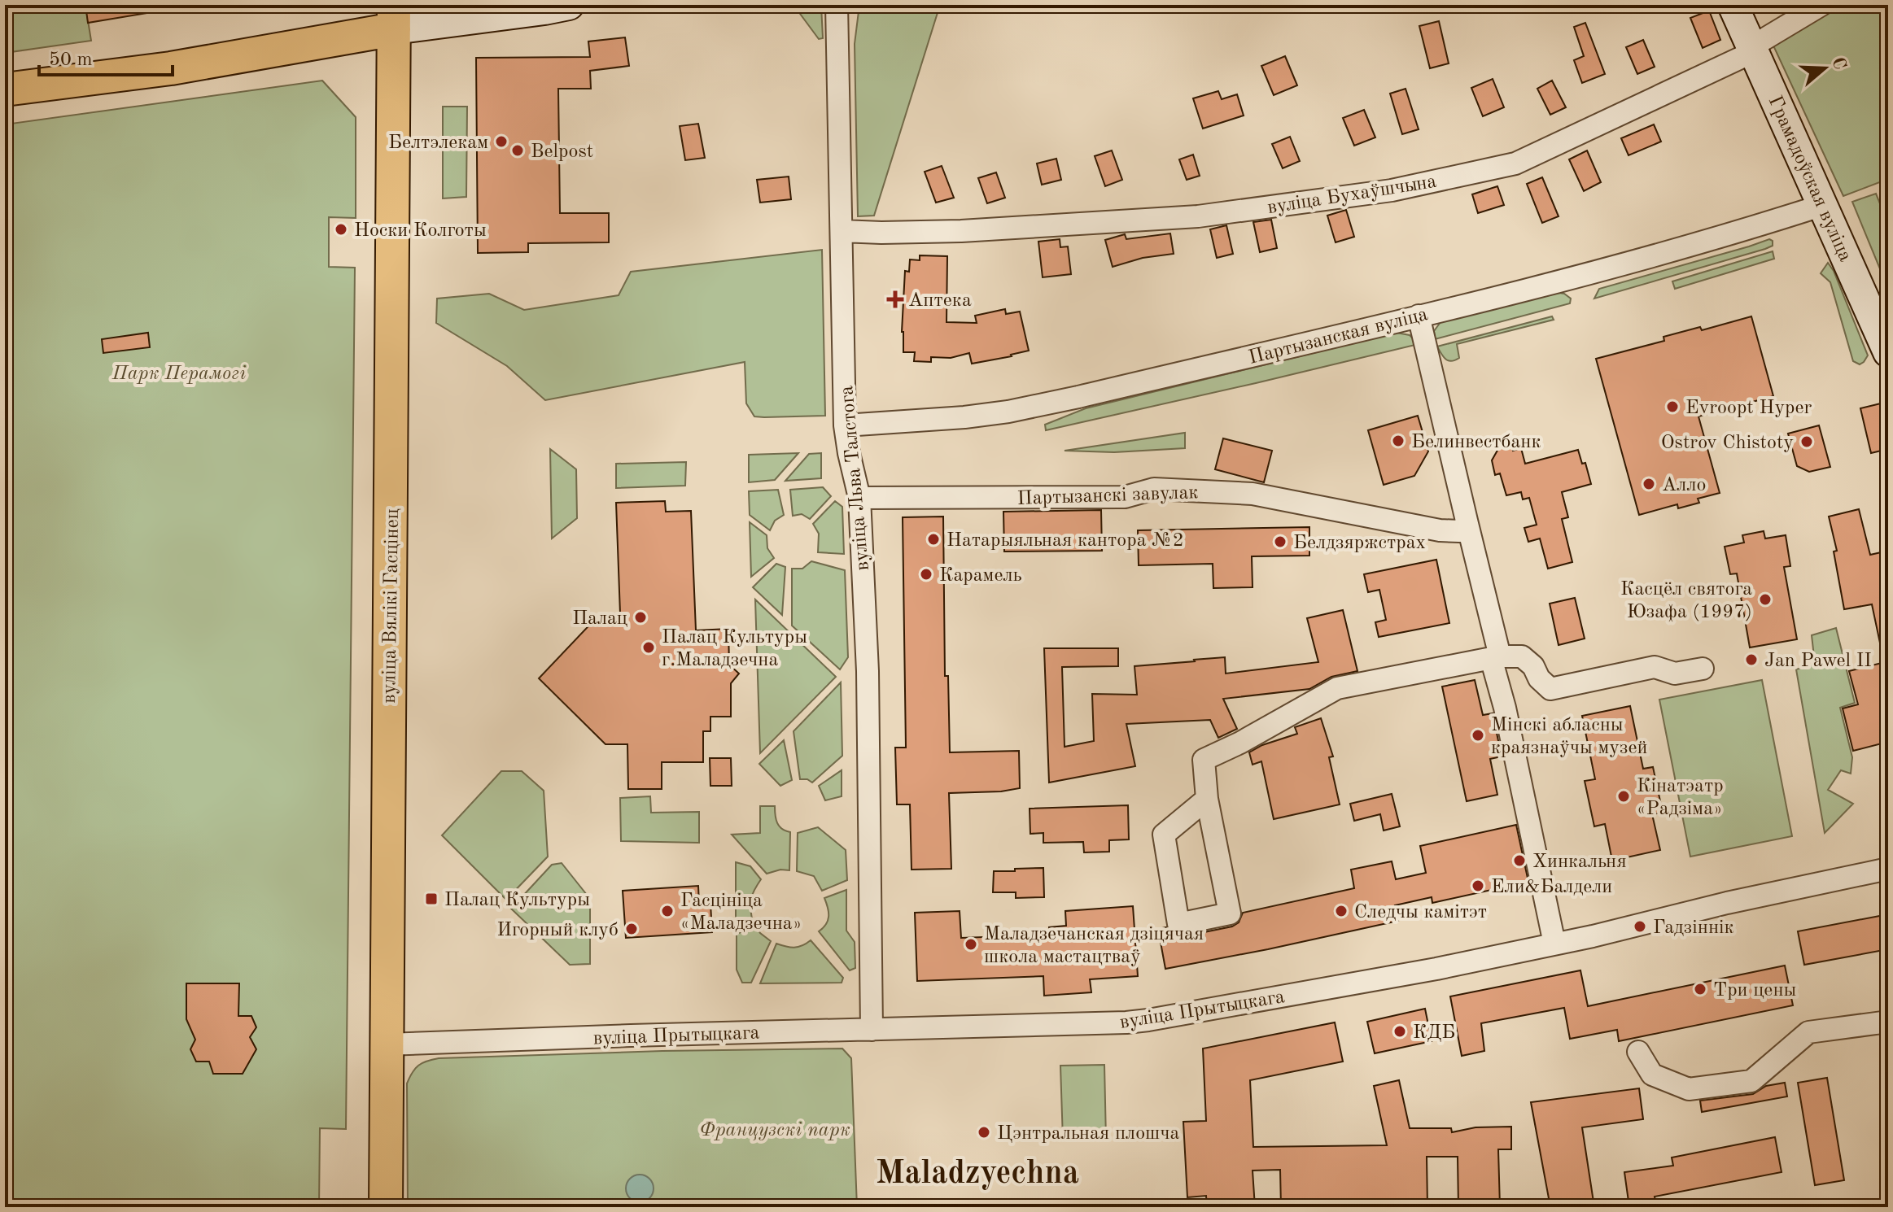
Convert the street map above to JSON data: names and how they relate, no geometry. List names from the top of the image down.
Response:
{
  "streets": {
    "main road": ["вуліца Вялікі Гасцінец"],
    "street": [
      "Грамадоўская вуліца",
      "вуліца Бухаўшчына",
      "Партызанская вуліца",
      "вуліца Льва Талстога",
      "Партызанскі завулак",
      "вуліца Прытыцкага"
    ]
  },
  "crossings": [
    ["Грамадоўская вуліца", "вуліца Бухаўшчына"],
    ["Грамадоўская вуліца", "Партызанская вуліца"],
    ["вуліца Бухаўшчына", "вуліца Льва Талстога"],
    ["Партызанская вуліца", "вуліца Льва Талстога"],
    ["вуліца Льва Талстога", "Партызанскі завулак"],
    ["вуліца Льва Талстога", "вуліца Прытыцкага"],
    ["вуліца Вялікі Гасцінец", "вуліца Прытыцкага"]
  ],
  "districts": ["Maladzyechna"],
  "parks": ["Парк Перамогі", "Французскі парк"],
  "places": {
    "other": [
      "Белтэлекам",
      "Belpost",
      "Носки Колготы",
      "Evroopt Hyper",
      "Белинвестбанк",
      "Ostrov Chistoty",
      "Алло",
      "Натарыяльная кантора №2",
      "Белдзяржстрах",
      "Карамель",
      "Касцёл святога Юзафа (1997)",
      "Палац",
      "Палац Культуры г.Маладзечна",
      "Jan Pawel II",
      "Мінскі абласны краязнаўчы музей",
      "Кінатэатр «Радзіма»",
      "Хинкальня",
      "Ели&Балдели",
      "Гасцініца «Маладзечна»",
      "Следчы камітэт",
      "Гадзіннік",
      "Игорный клуб",
      "Маладзечанская дзіцячая школа мастацтваў",
      "Три цены",
      "КДБ",
      "Цэнтральная плошча"
    ],
    "health": ["Аптека"],
    "transit": ["Палац Культуры"]
  },
  "scale_bar": "50 m",
  "north": "right"
}
